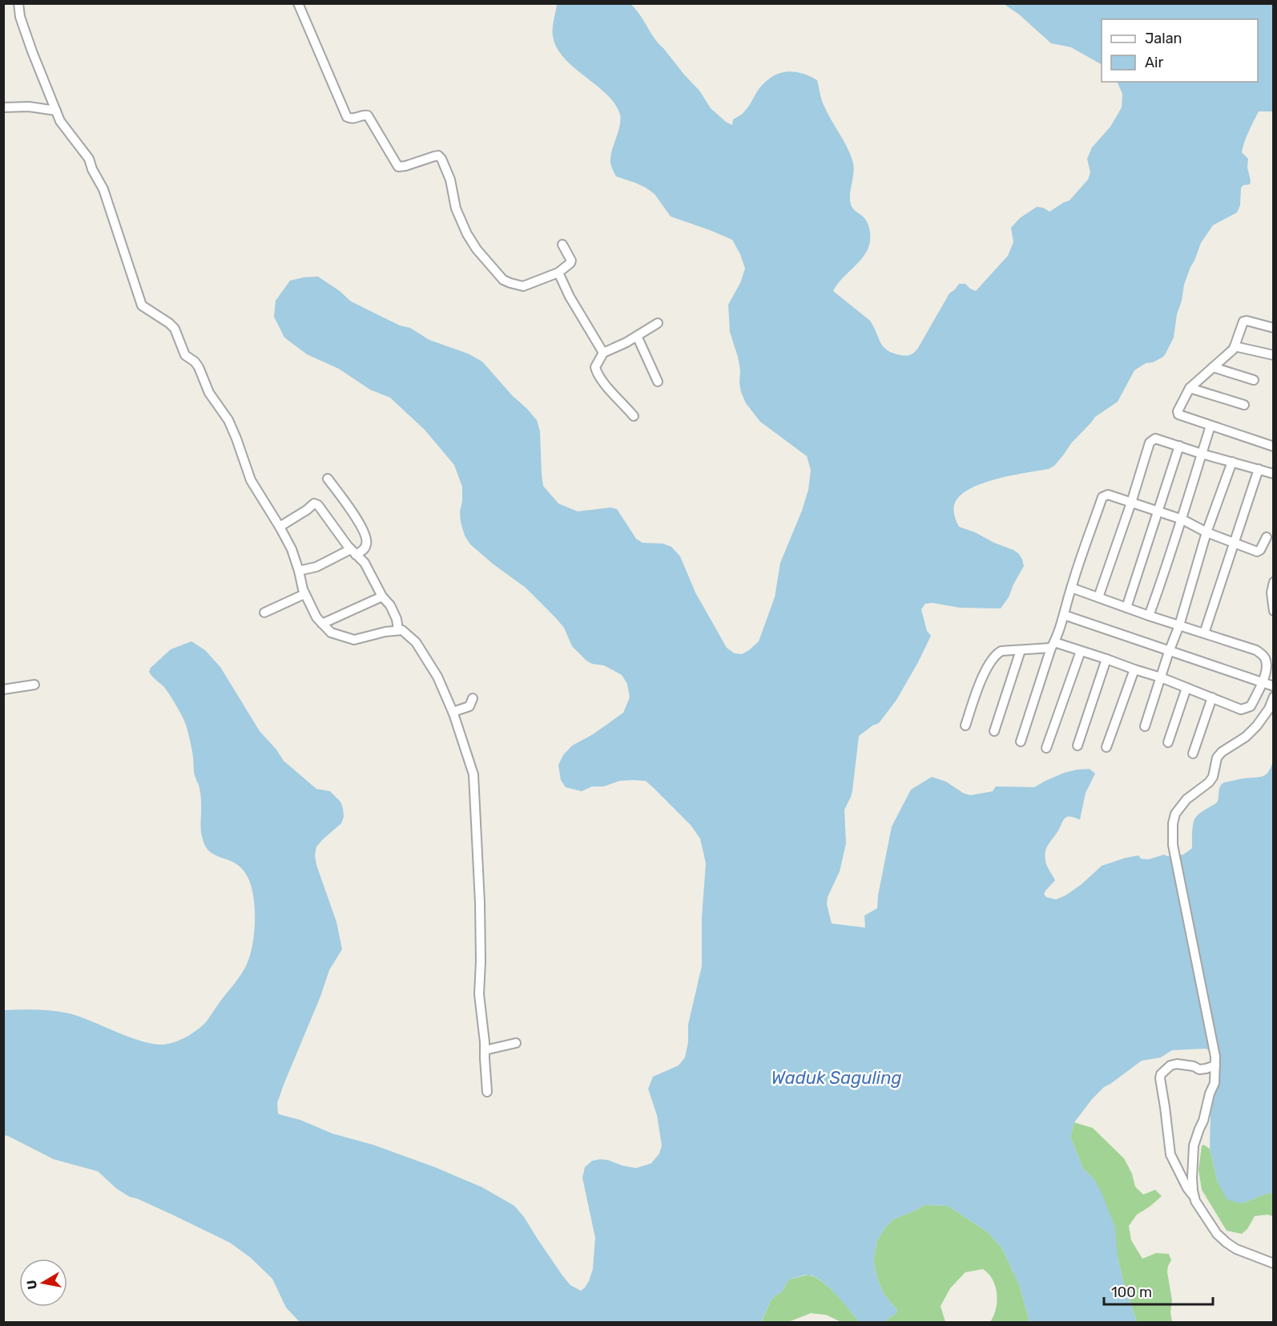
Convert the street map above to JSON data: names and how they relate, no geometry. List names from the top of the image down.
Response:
{
  "water": ["Waduk Saguling"],
  "legend": ["Jalan", "Air"],
  "scale_bar": "100 m",
  "north": "left"
}
